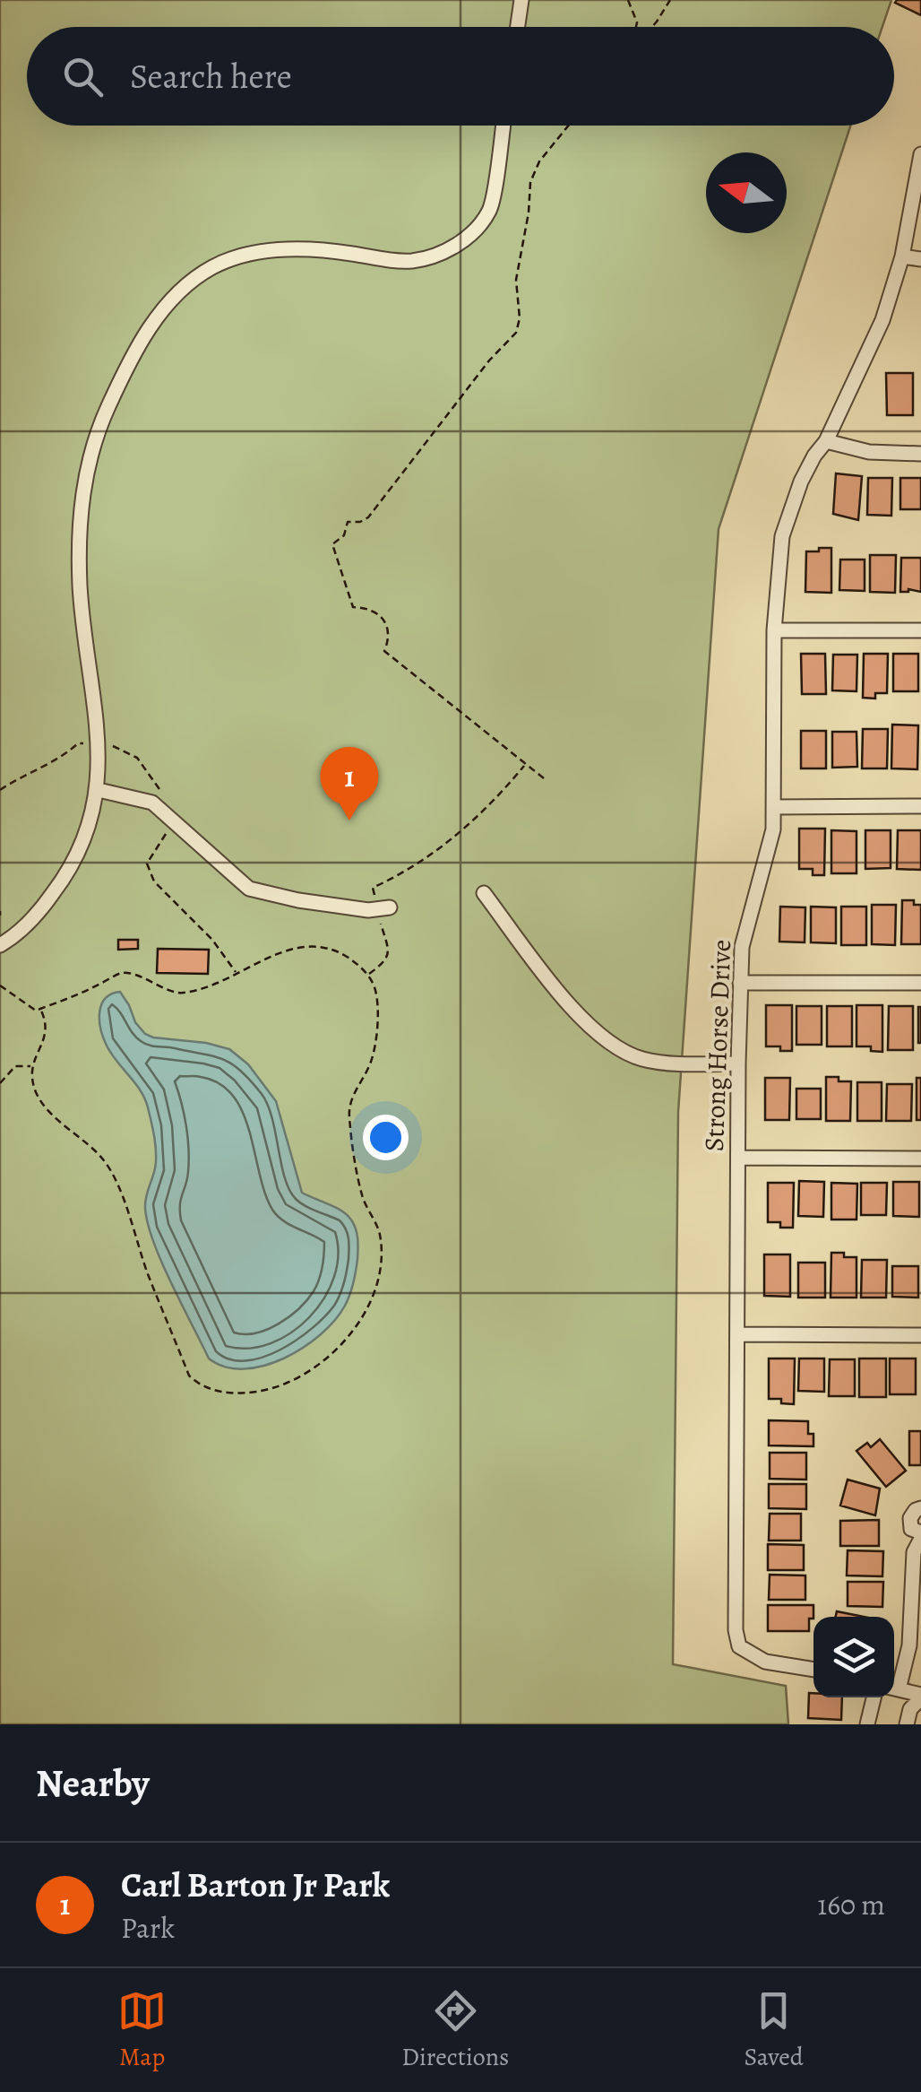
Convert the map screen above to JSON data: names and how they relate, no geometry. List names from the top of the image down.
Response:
{
  "streets": {
    "street": ["Strong Horse Drive"]
  },
  "north": "left",
  "page": {
    "search": "Search here",
    "pins": "1",
    "heading": "Nearby",
    "list": [
      {
        "mark": "1",
        "name": "Carl Barton Jr Park",
        "note": "Park",
        "value": "160 m"
      }
    ],
    "nav": ["Map", "Directions", "Saved"]
  }
}
